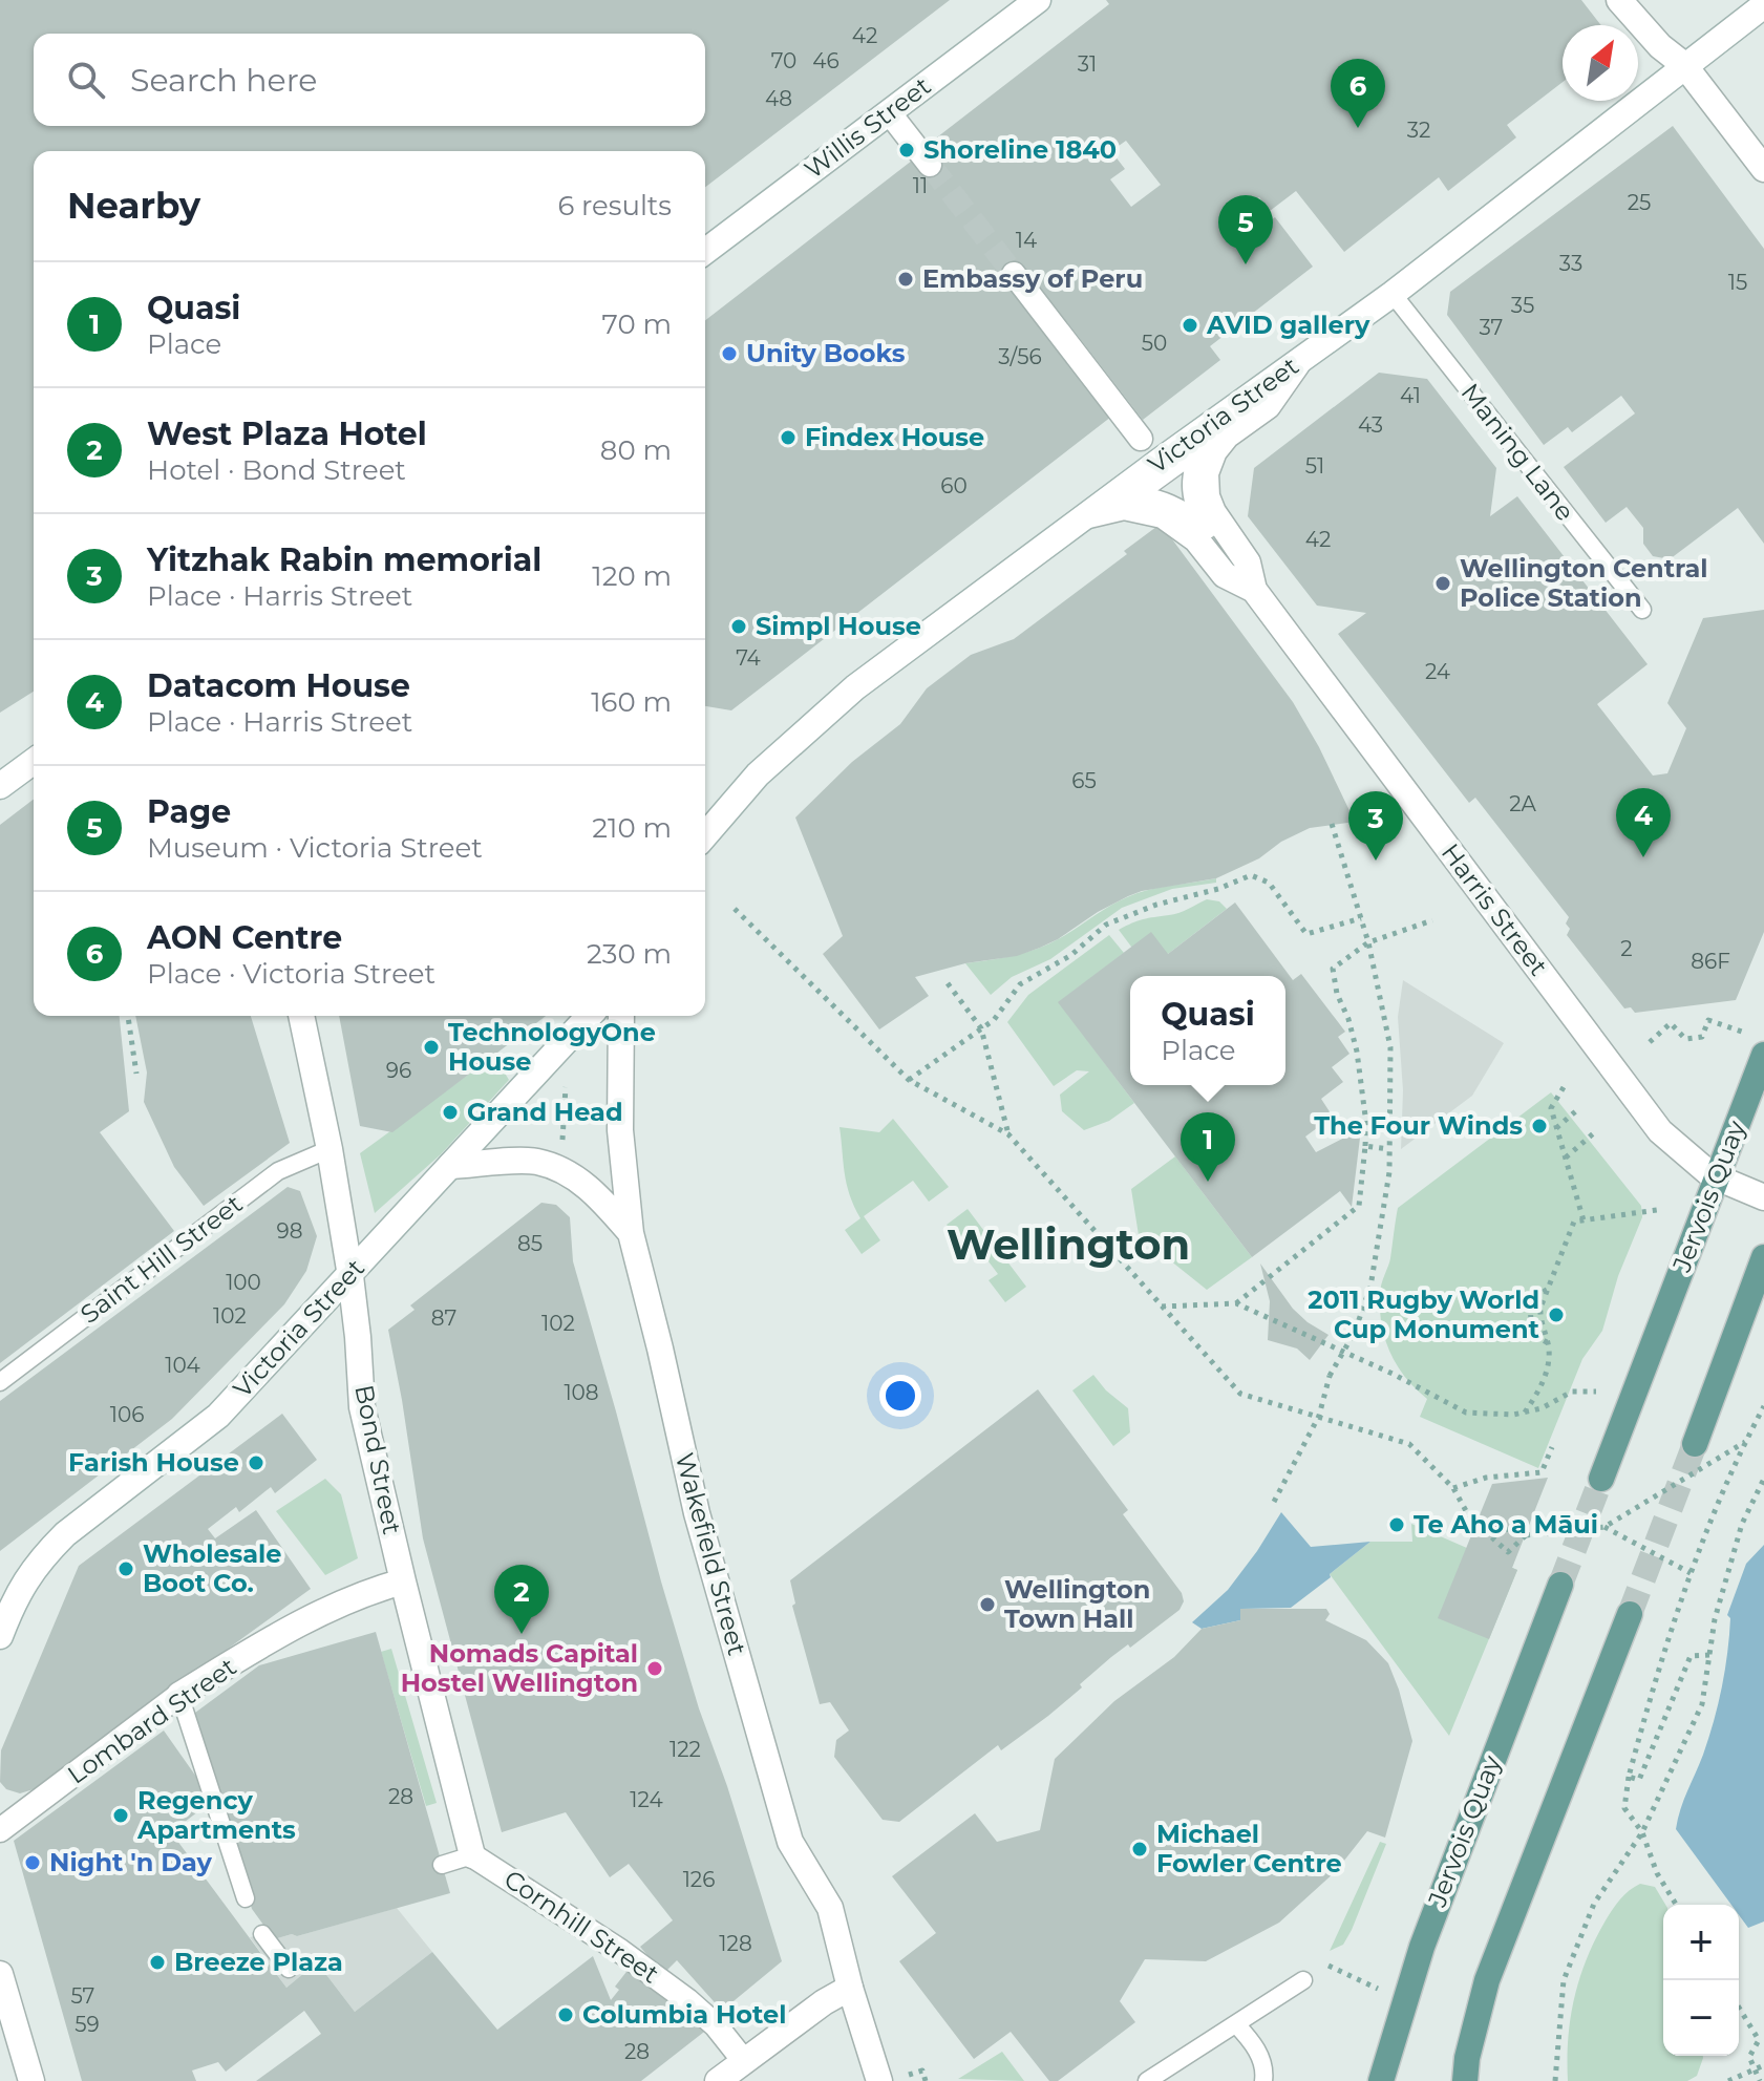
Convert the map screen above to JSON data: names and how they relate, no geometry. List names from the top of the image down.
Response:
{
  "streets": {
    "main road": ["Jervois Quay"],
    "street": [
      "Willis Street",
      "Victoria Street",
      "Harris Street",
      "Bond Street",
      "Wakefield Street",
      "Lombard Street",
      "Cornhill Street"
    ],
    "lane": ["Maning Lane", "Saint Hill Street"]
  },
  "crossings": [
    ["Victoria Street", "Maning Lane"],
    ["Victoria Street", "Harris Street"],
    ["Victoria Street", "Bond Street"],
    ["Harris Street", "Jervois Quay"],
    ["Saint Hill Street", "Bond Street"],
    ["Bond Street", "Lombard Street"],
    ["Bond Street", "Cornhill Street"]
  ],
  "districts": ["Wellington"],
  "places": [
    "Shoreline 1840",
    "Embassy of Peru",
    "AVID gallery",
    "Unity Books",
    "Findex House",
    "Wellington Central Police Station",
    "Simpl House",
    "TechnologyOne House",
    "Grand Head",
    "The Four Winds",
    "2011 Rugby World Cup Monument",
    "Farish House",
    "Te Aho a Māui",
    "Wholesale Boot Co.",
    "Wellington Town Hall",
    "Nomads Capital Hostel Wellington",
    "Regency Apartments",
    "Michael Fowler Centre",
    "Night 'n Day",
    "Breeze Plaza",
    "Columbia Hotel"
  ],
  "house_numbers": [
    "42",
    "70",
    "46",
    "31",
    "48",
    "32",
    "11",
    "25",
    "14",
    "33",
    "15",
    "35",
    "37",
    "50",
    "3/56",
    "41",
    "43",
    "51",
    "60",
    "42",
    "74",
    "24",
    "65",
    "2A",
    "2",
    "86F",
    "96",
    "98",
    "85",
    "100",
    "102",
    "87",
    "102",
    "104",
    "108",
    "106",
    "122",
    "28",
    "124",
    "126",
    "128",
    "57",
    "59",
    "28"
  ],
  "north": "top right",
  "page": {
    "search": "Search here",
    "pins": [
      "6",
      "5",
      "4",
      "3",
      "1",
      "2"
    ],
    "heading": ["Nearby", "6 results"],
    "list": [
      {
        "mark": "1",
        "name": "Quasi",
        "note": "Place",
        "value": "70 m"
      },
      {
        "mark": "2",
        "name": "West Plaza Hotel",
        "note": "Hotel · Bond Street",
        "value": "80 m"
      },
      {
        "mark": "3",
        "name": "Yitzhak Rabin memorial",
        "note": "Place · Harris Street",
        "value": "120 m"
      },
      {
        "mark": "4",
        "name": "Datacom House",
        "note": "Place · Harris Street",
        "value": "160 m"
      },
      {
        "mark": "5",
        "name": "Page",
        "note": "Museum · Victoria Street",
        "value": "210 m"
      },
      {
        "mark": "6",
        "name": "AON Centre",
        "note": "Place · Victoria Street",
        "value": "230 m"
      }
    ],
    "popup": ["Quasi", "Place"],
    "map_buttons": ["+", "−"]
  }
}
